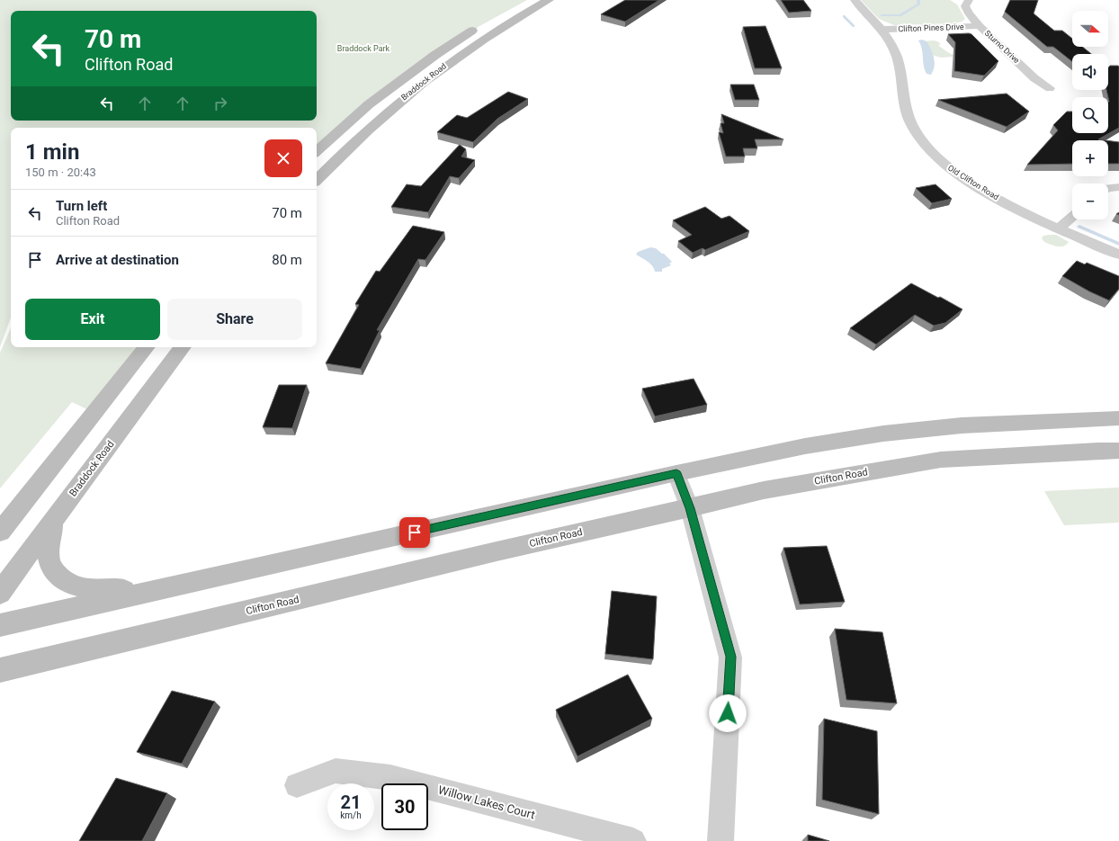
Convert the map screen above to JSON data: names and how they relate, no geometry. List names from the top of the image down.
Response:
{
  "streets": {
    "main road": ["Braddock Road", "Clifton Road"],
    "street": [
      "Clifton Pines Drive",
      "Sturno Drive",
      "Old Clifton Road",
      "Willow Lakes Court"
    ]
  },
  "crossings": [
    ["Clifton Pines Drive", "Sturno Drive"],
    ["Clifton Pines Drive", "Old Clifton Road"]
  ],
  "parks": ["Braddock Park"],
  "north": "right",
  "page": {
    "map_buttons": ["+", "−"],
    "turn": ["70 m", "Clifton Road"],
    "heading": ["1 min", "150 m · 20:43"],
    "list": [
      {
        "name": "Turn left",
        "note": "Clifton Road",
        "value": "70 m"
      },
      {
        "name": "Arrive at destination",
        "value": "80 m"
      }
    ],
    "buttons": ["Exit", "Share"],
    "speed": "21 km/h",
    "limit": "30"
  }
}
